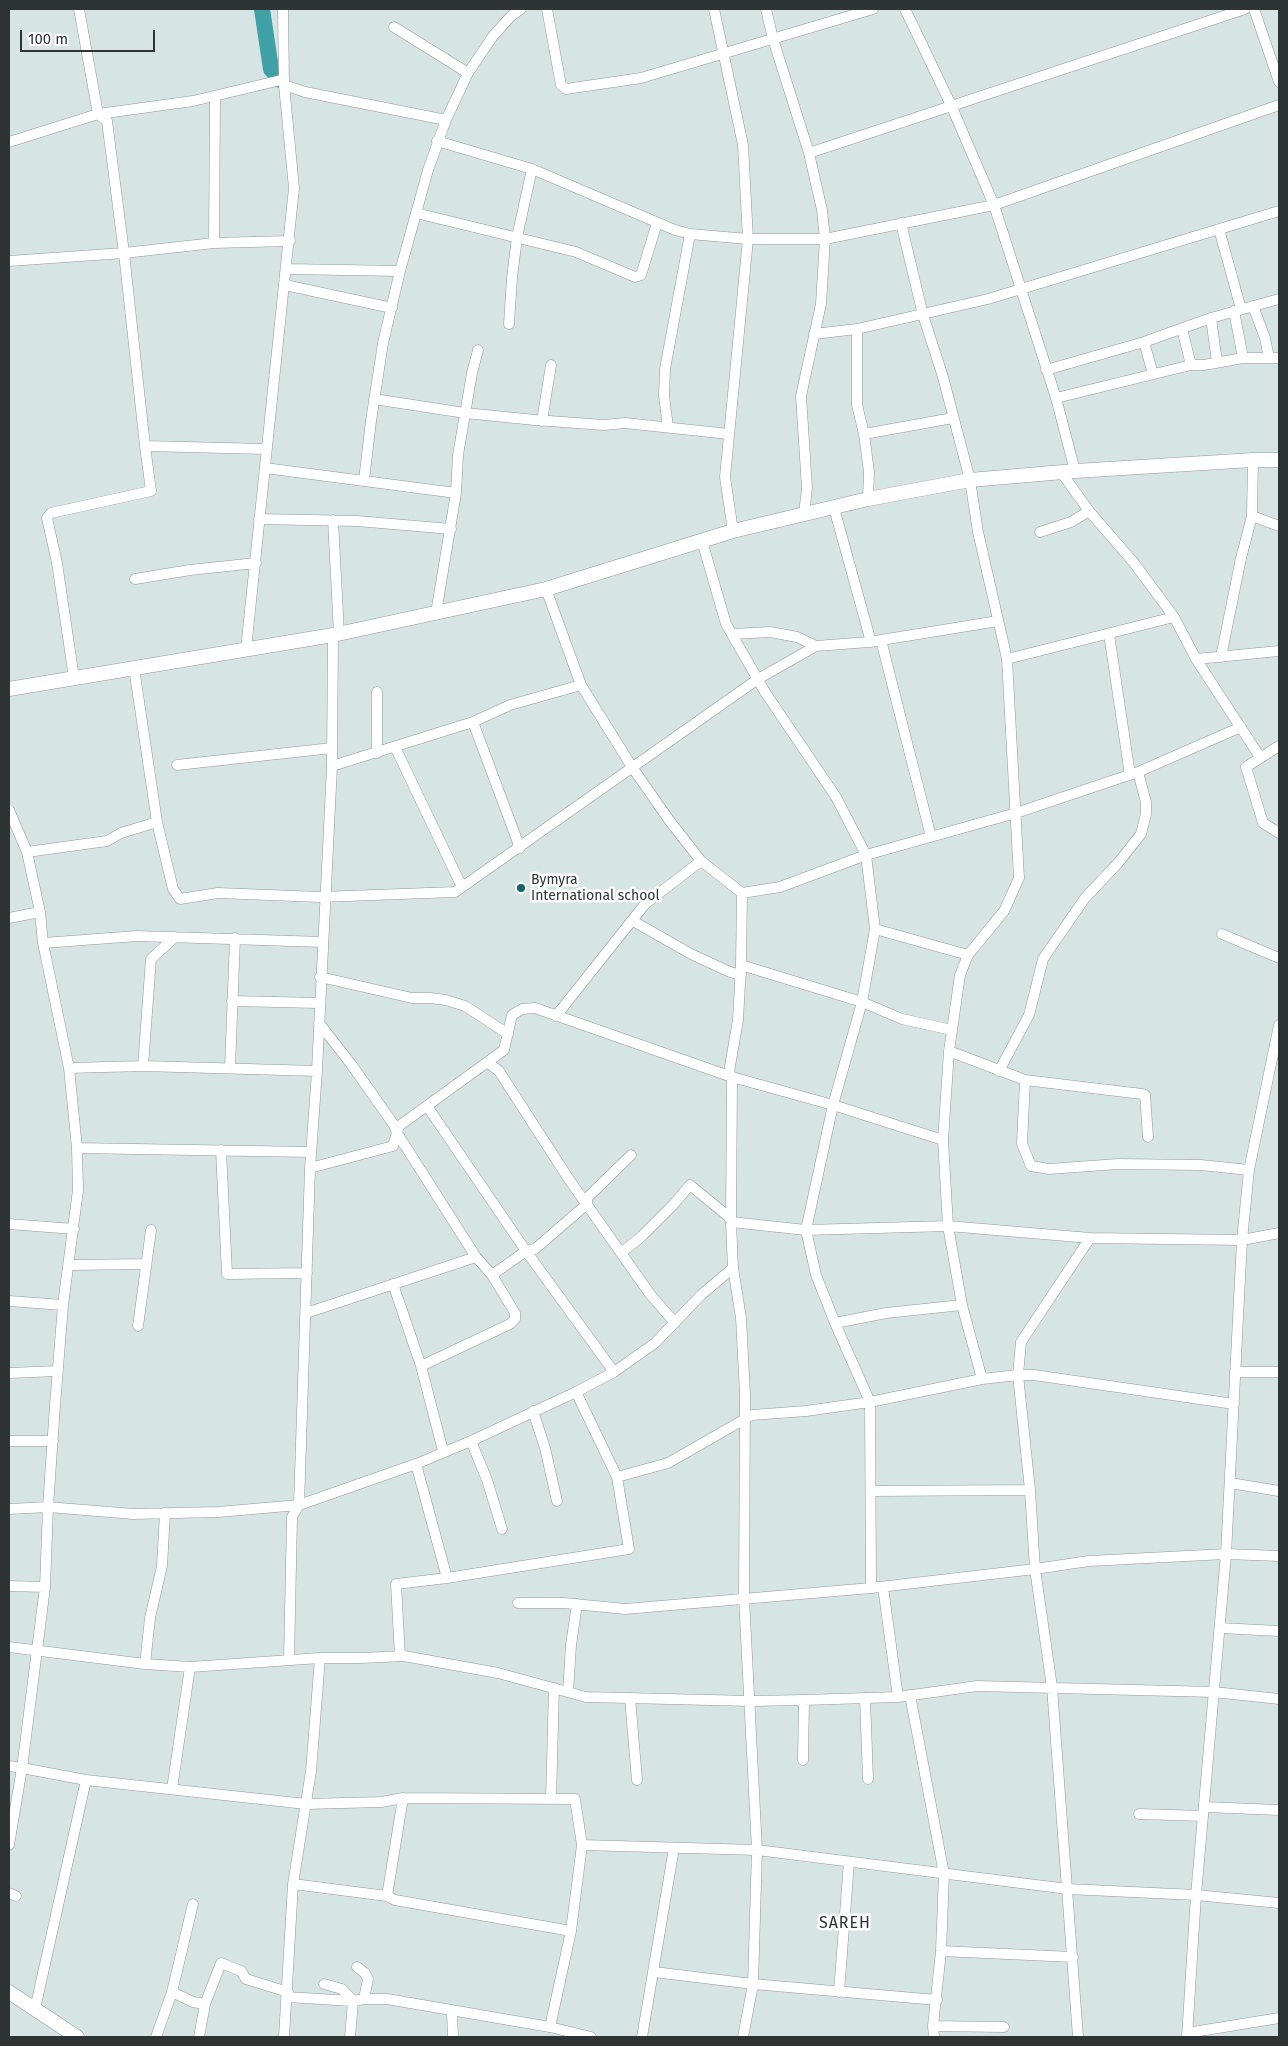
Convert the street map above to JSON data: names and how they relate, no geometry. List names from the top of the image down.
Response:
{
  "districts": ["SAREH"],
  "places": ["Bymyra International school"],
  "scale_bar": "100 m"
}
